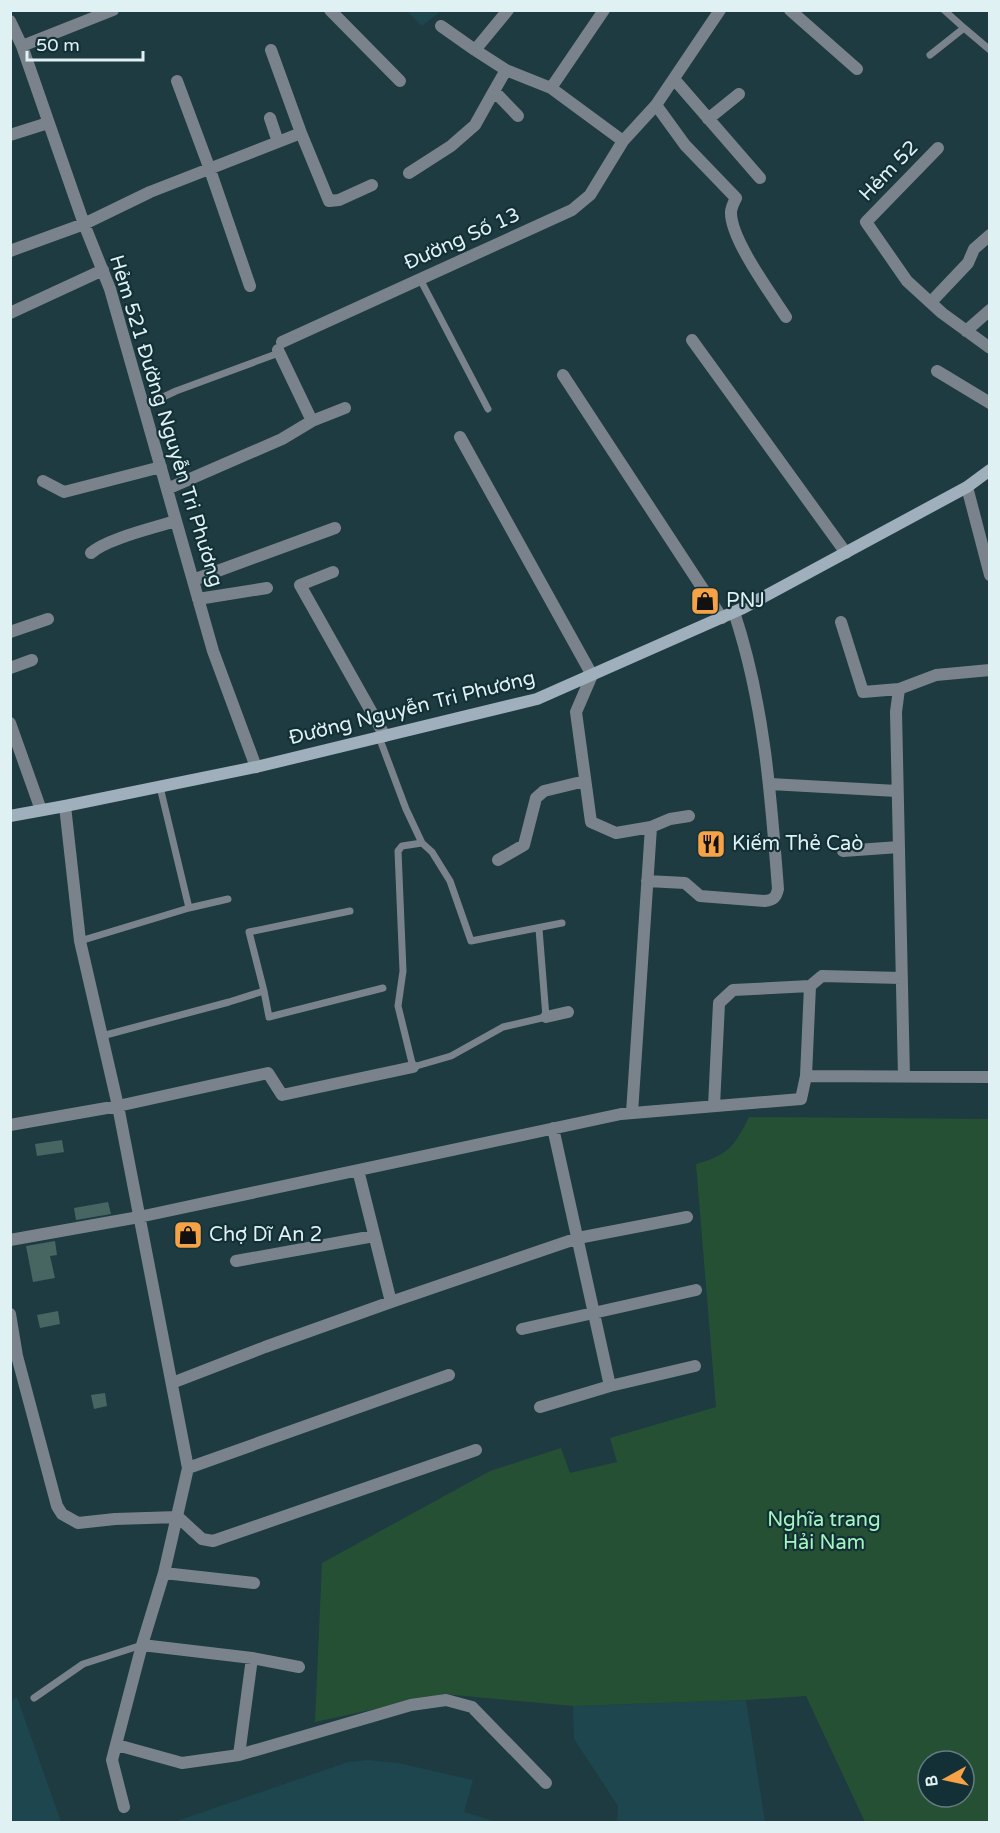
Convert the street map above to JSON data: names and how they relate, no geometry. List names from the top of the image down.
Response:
{
  "streets": {
    "main road": ["Đường Nguyễn Tri Phương"],
    "street": ["Hẻm 52", "Đường Số 13", "Hẻm 521 Đường Nguyễn Tri Phương"]
  },
  "crossings": [
    ["Đường Số 13", "Hẻm 521 Đường Nguyễn Tri Phương"],
    ["Hẻm 521 Đường Nguyễn Tri Phương", "Đường Nguyễn Tri Phương"]
  ],
  "parks": ["Nghĩa trang Hải Nam"],
  "places": {
    "shop": ["PNJ", "Chợ Dĩ An 2"],
    "restaurant": ["Kiếm Thẻ Caò"]
  },
  "scale_bar": "50 m",
  "north": "left"
}
